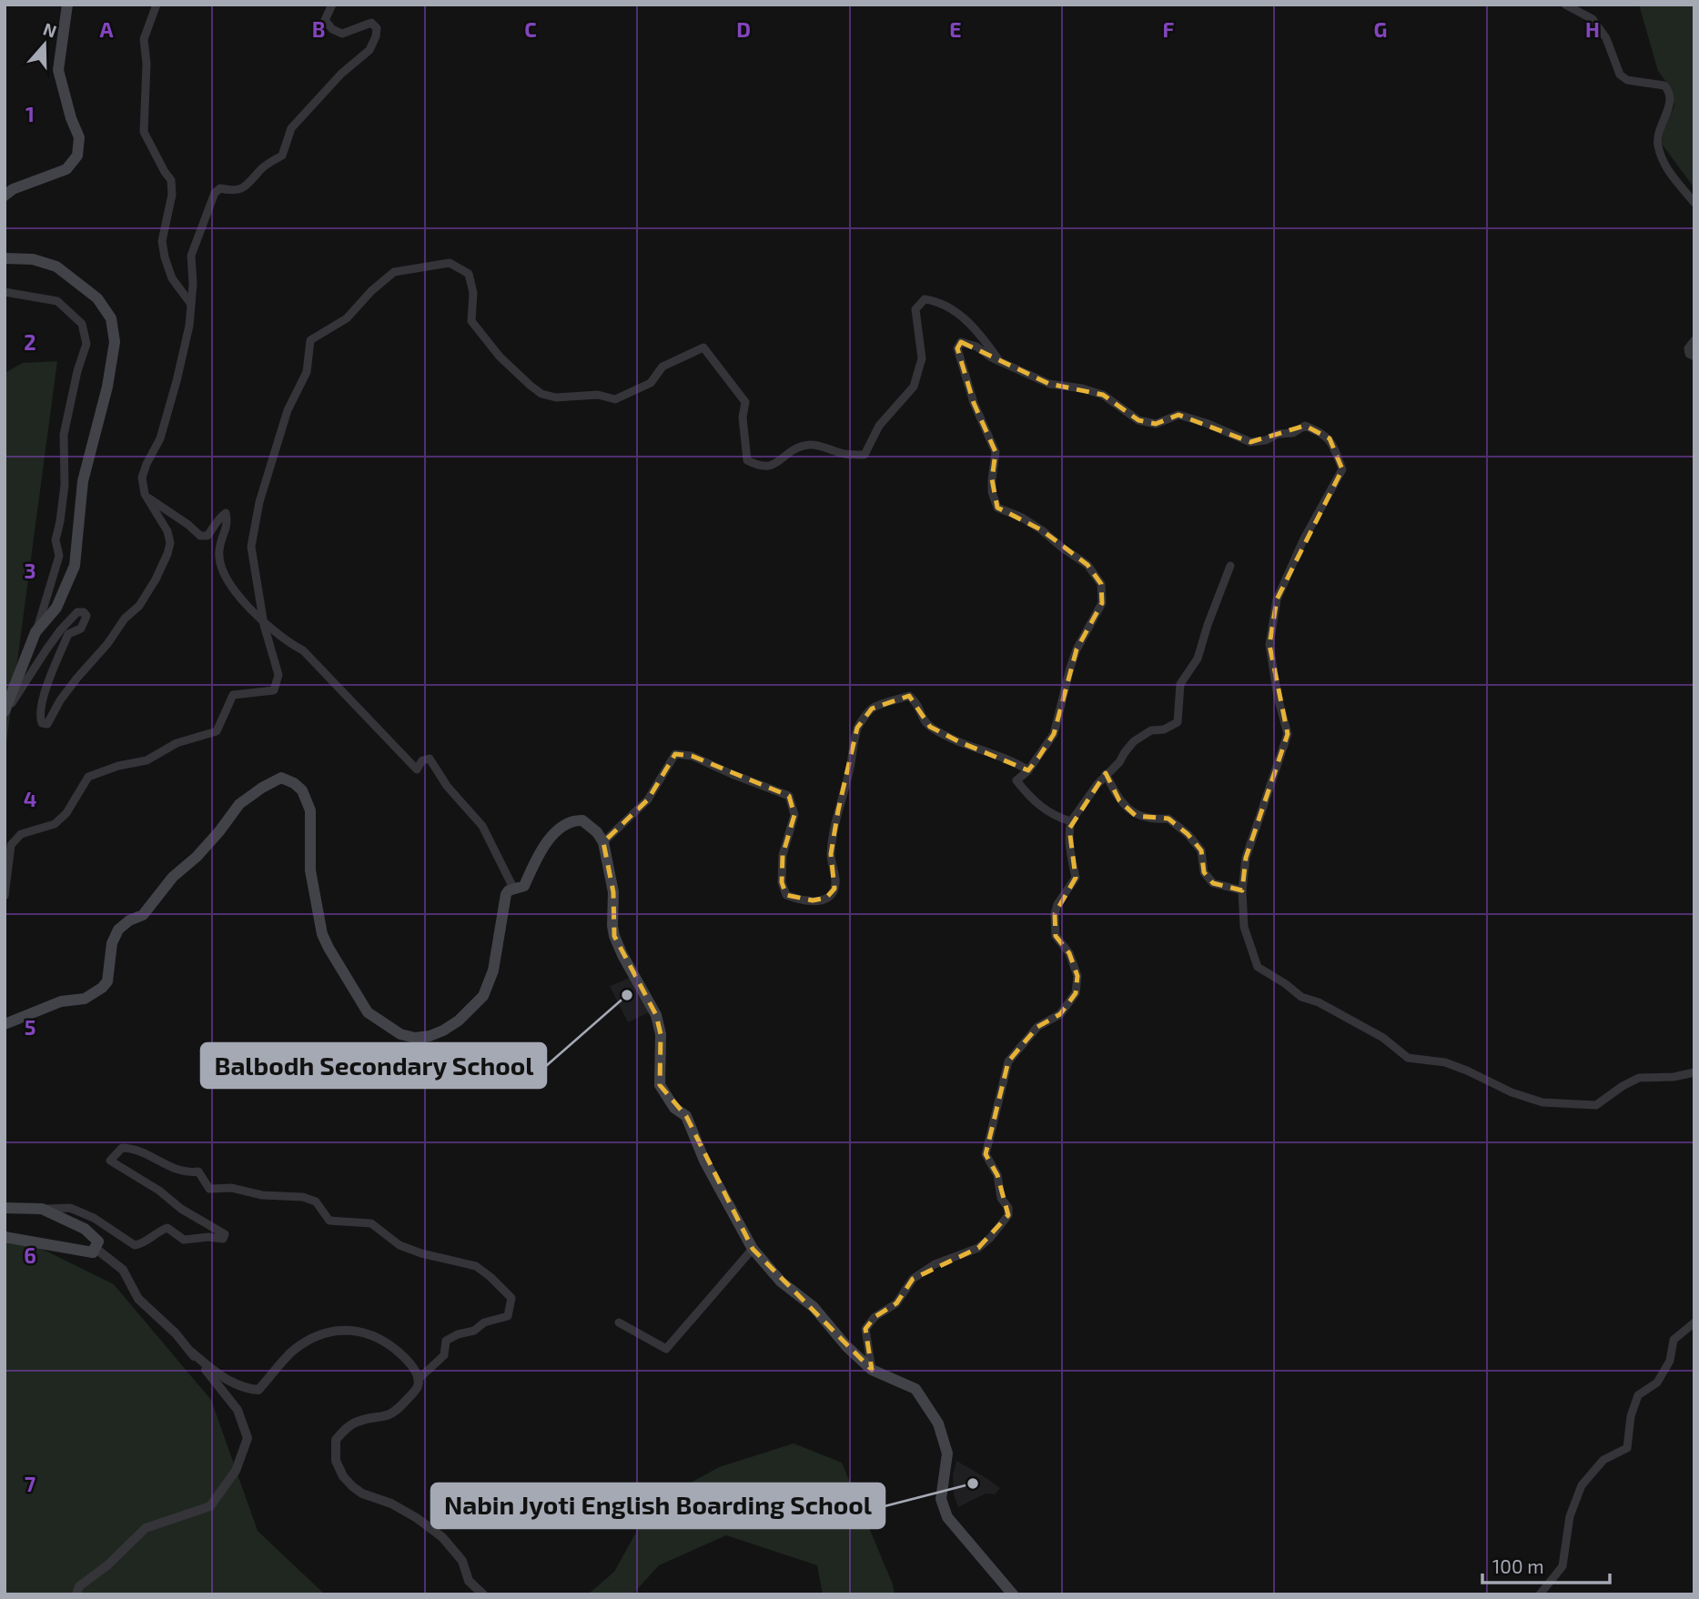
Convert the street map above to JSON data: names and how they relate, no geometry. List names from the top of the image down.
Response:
{
  "places": ["Balbodh Secondary School", "Nabin Jyoti English Boarding School"],
  "scale_bar": "100 m",
  "north": "top",
  "grid": {
    "columns": [
      "A",
      "B",
      "C",
      "D",
      "E",
      "F",
      "G",
      "H"
    ],
    "rows": [
      "1",
      "2",
      "3",
      "4",
      "5",
      "6",
      "7"
    ]
  }
}
